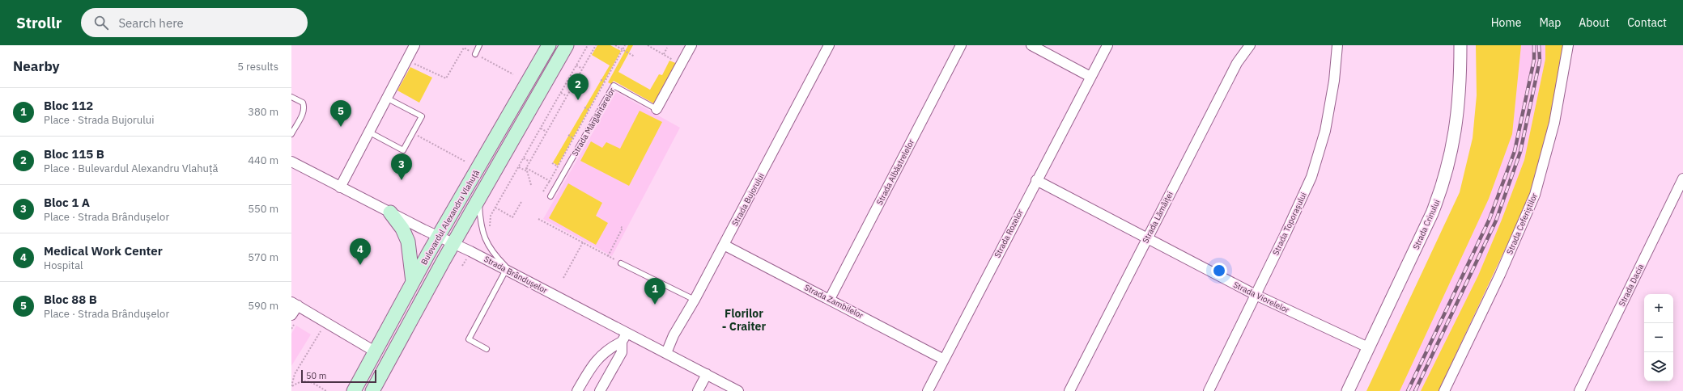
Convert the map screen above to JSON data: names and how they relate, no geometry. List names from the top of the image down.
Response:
{
  "streets": {
    "main road": ["Bulevardul Alexandru Vlahuță"],
    "street": [
      "Strada Mărgăritarelor",
      "Strada Albăstrelelor",
      "Strada Bujorului",
      "Strada Lămâiței",
      "Strada Toporașului",
      "Strada Ceferiștilor",
      "Strada Crinului",
      "Strada Rozelor",
      "Strada Brândușelor",
      "Strada Dacia",
      "Strada Viorelelor",
      "Strada Zambilelor"
    ]
  },
  "crossings": [
    ["Strada Albăstrelelor", "Strada Zambilelor"],
    ["Strada Bujorului", "Strada Brândușelor"],
    ["Strada Bujorului", "Strada Zambilelor"],
    ["Bulevardul Alexandru Vlahuță", "Strada Brândușelor"],
    ["Strada Lămâiței", "Strada Viorelelor"],
    ["Strada Toporașului", "Strada Viorelelor"],
    ["Strada Crinului", "Strada Viorelelor"],
    ["Strada Rozelor", "Strada Viorelelor"],
    ["Strada Rozelor", "Strada Zambilelor"]
  ],
  "districts": ["Florilor - Craiter"],
  "scale_bar": "50 m",
  "page": {
    "header": "Strollr",
    "search": "Search here",
    "nav": [
      "Home",
      "Map",
      "About",
      "Contact"
    ],
    "heading": ["Nearby", "5 results"],
    "pins": [
      "2",
      "5",
      "3",
      "4",
      "1"
    ],
    "list": [
      {
        "mark": "1",
        "name": "Bloc 112",
        "note": "Place · Strada Bujorului",
        "value": "380 m"
      },
      {
        "mark": "2",
        "name": "Bloc 115 B",
        "note": "Place · Bulevardul Alexandru Vlahuță",
        "value": "440 m"
      },
      {
        "mark": "3",
        "name": "Bloc 1 A",
        "note": "Place · Strada Brândușelor",
        "value": "550 m"
      },
      {
        "mark": "4",
        "name": "Medical Work Center",
        "note": "Hospital",
        "value": "570 m"
      },
      {
        "mark": "5",
        "name": "Bloc 88 B",
        "note": "Place · Strada Brândușelor",
        "value": "590 m"
      }
    ],
    "map_buttons": ["+", "−"],
    "scale": "50 m"
  }
}
